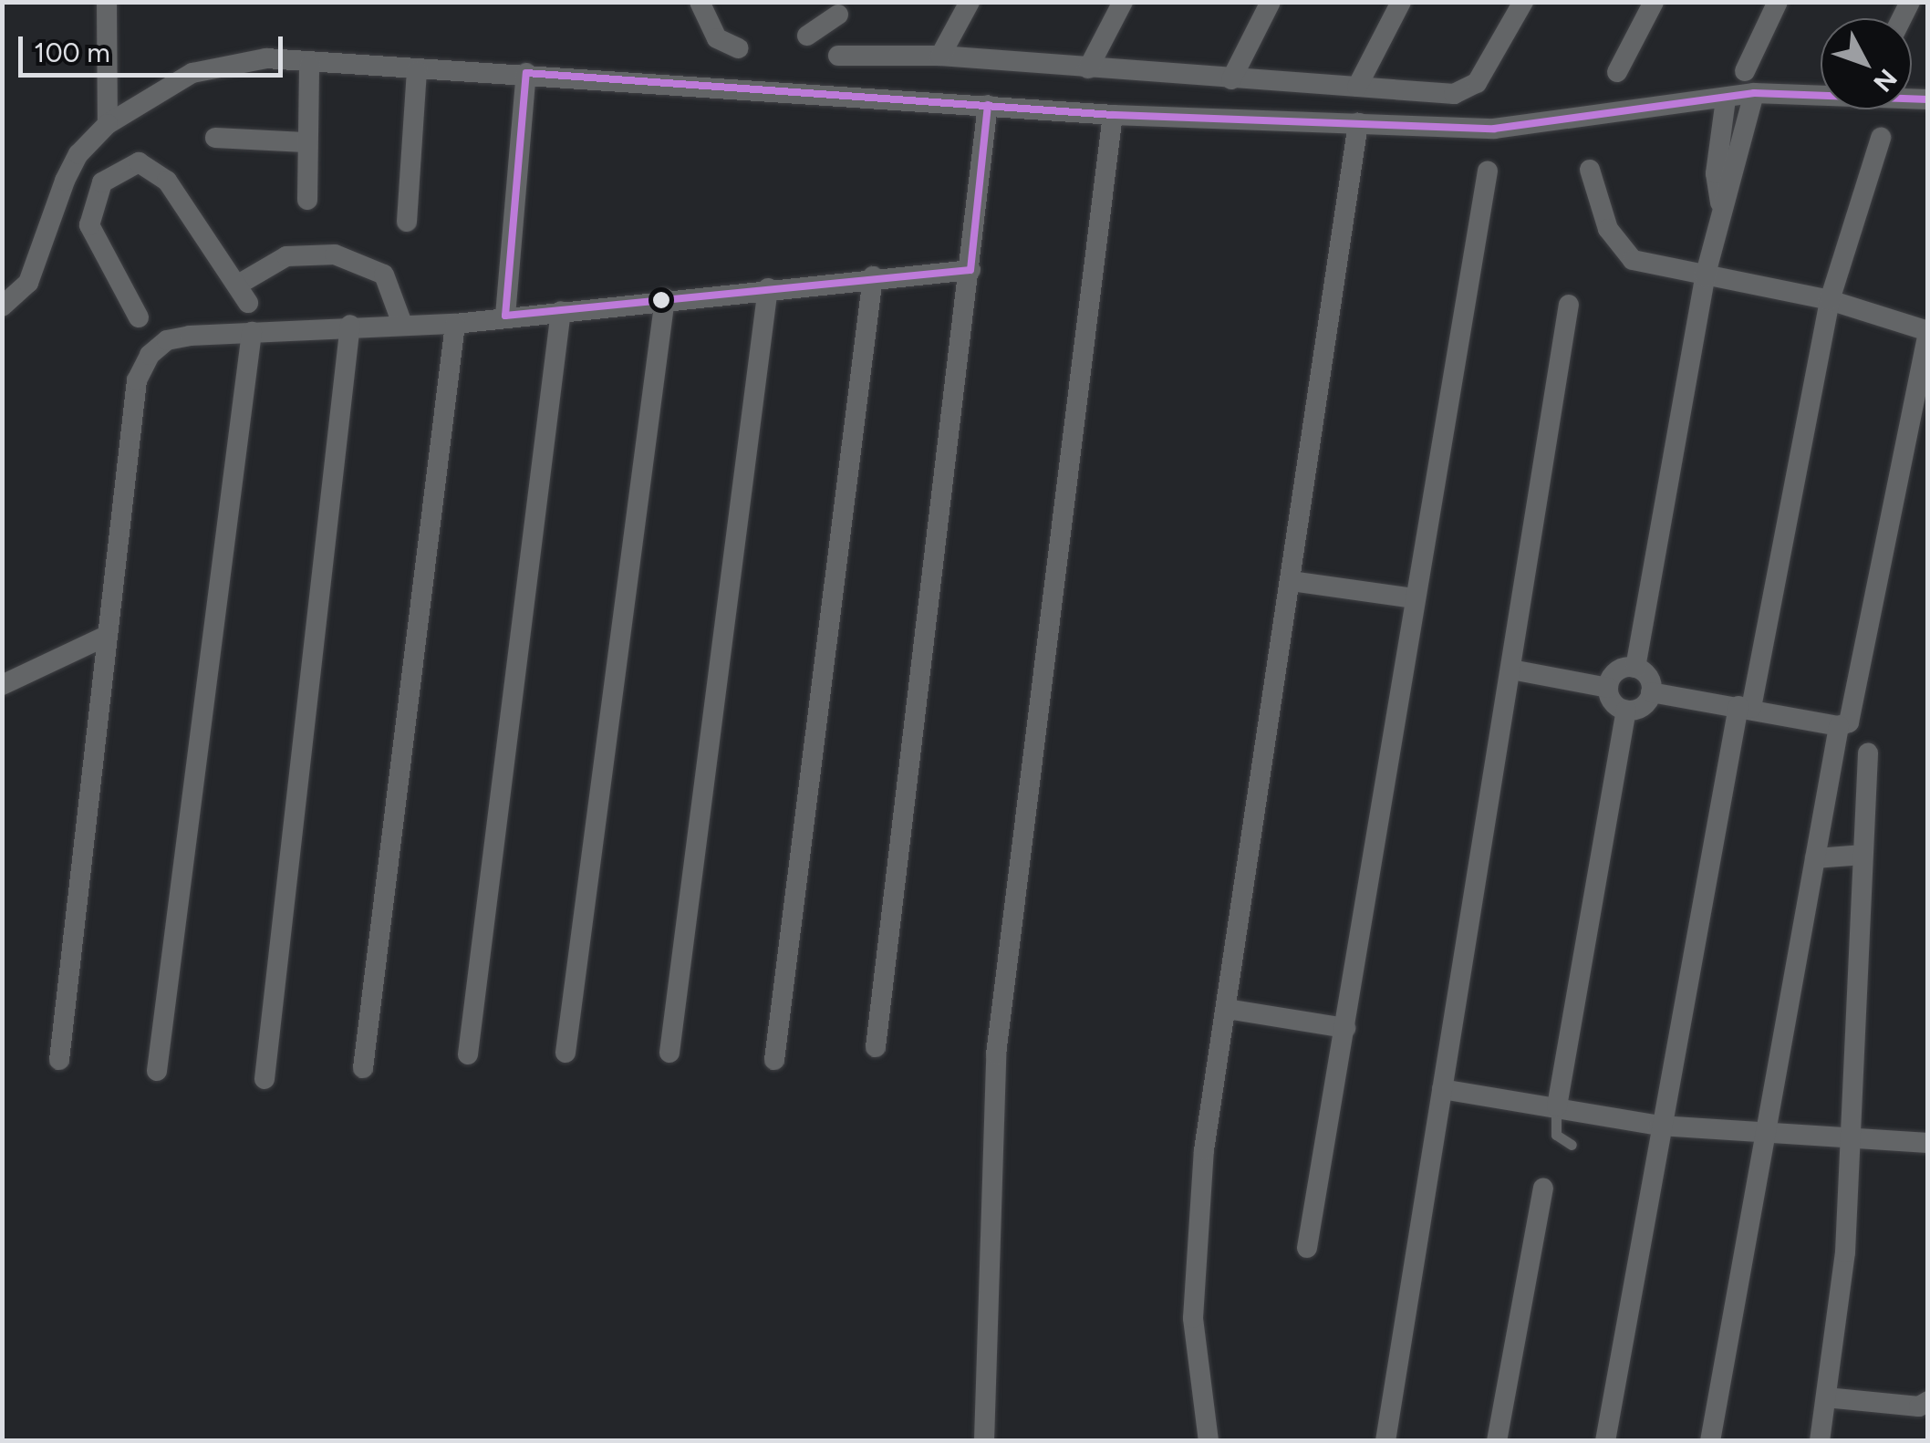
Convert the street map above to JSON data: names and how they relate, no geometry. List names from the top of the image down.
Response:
{
  "scale_bar": "100 m",
  "north": "bottom right"
}
